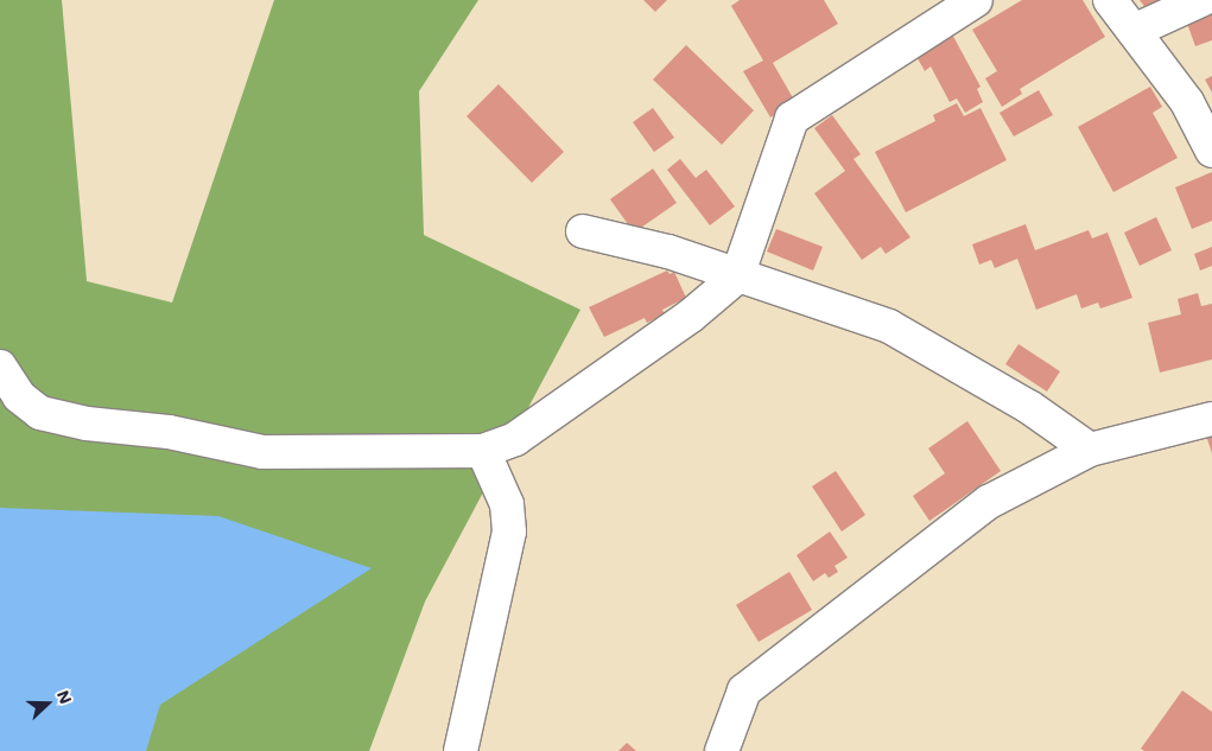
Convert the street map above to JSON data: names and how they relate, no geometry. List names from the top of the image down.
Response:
{
  "north": "right"
}
